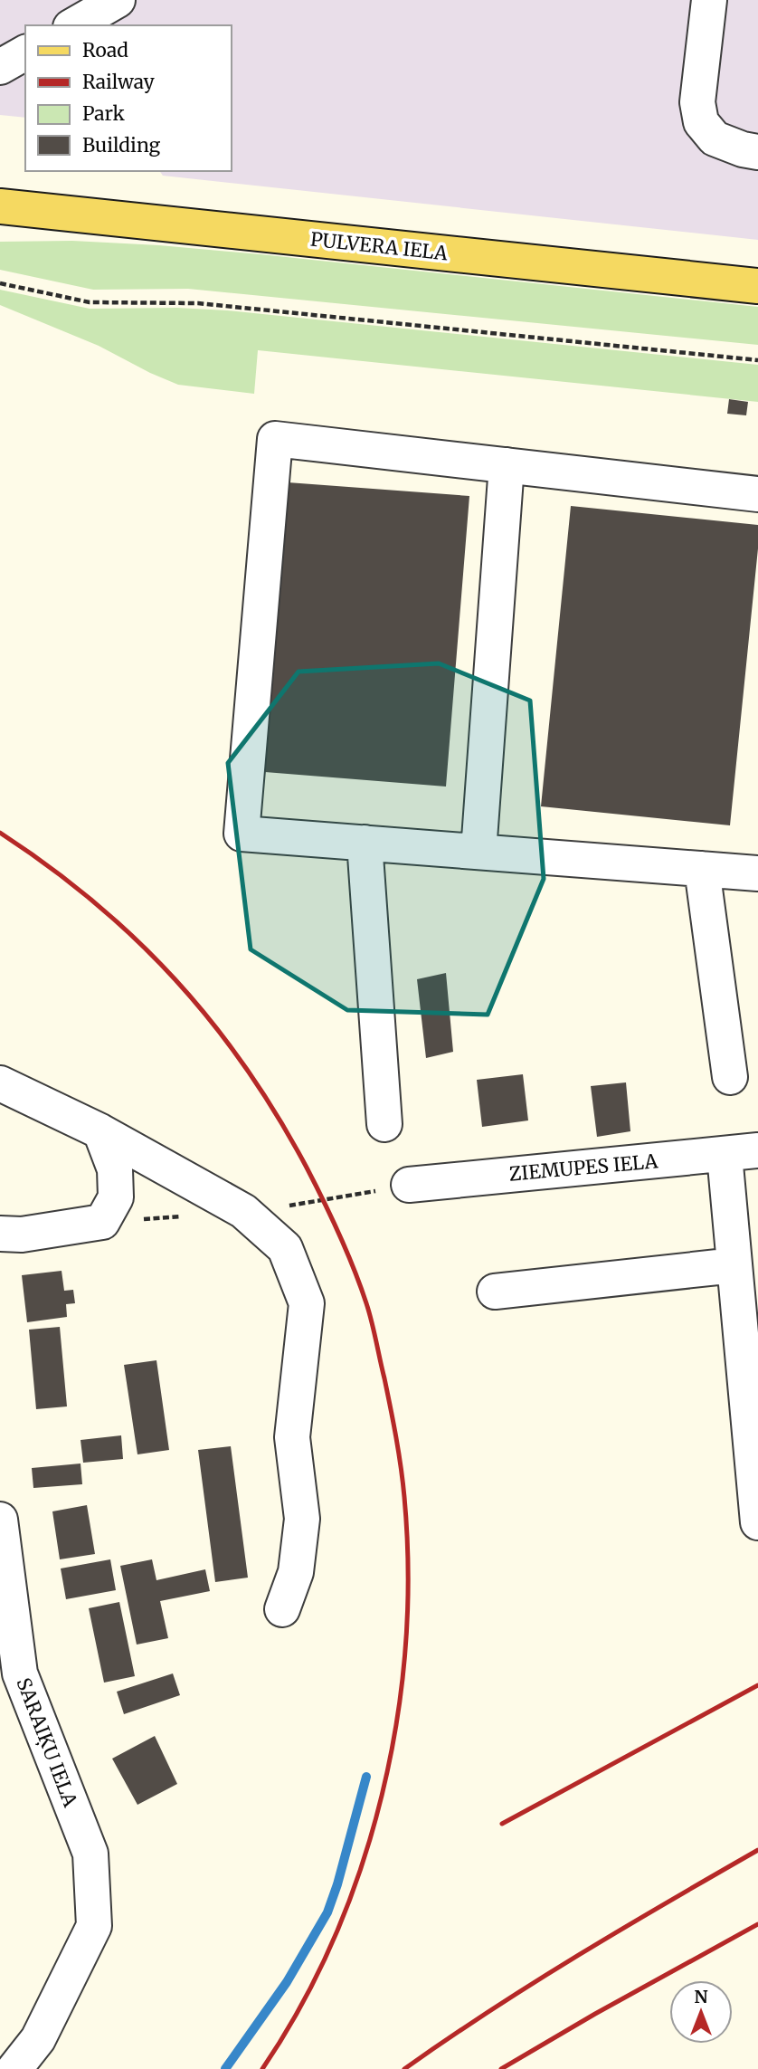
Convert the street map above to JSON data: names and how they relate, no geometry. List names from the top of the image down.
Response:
{
  "streets": {
    "main road": ["PULVERA IELA"],
    "street": ["ZIEMUPES IELA", "SARAIĶU IELA"]
  },
  "legend": [
    "Road",
    "Railway",
    "Park",
    "Building"
  ],
  "north": "top"
}
